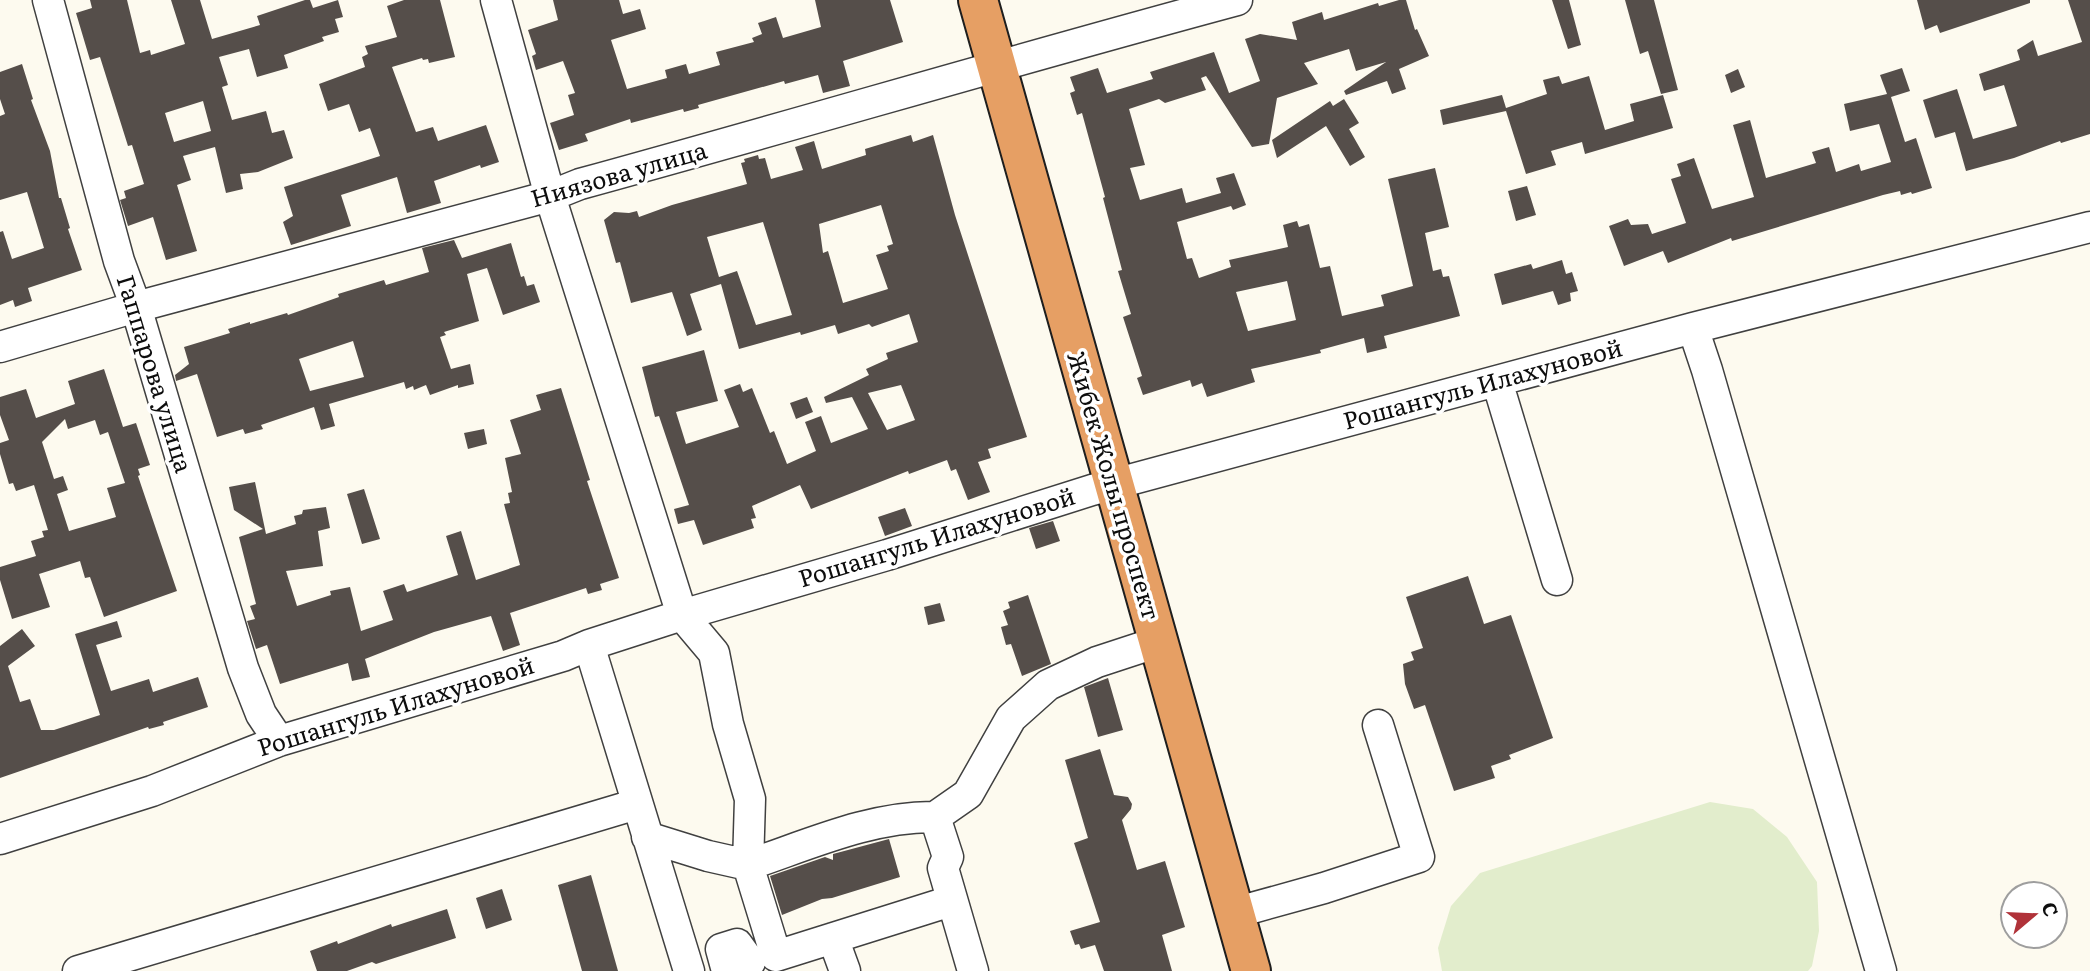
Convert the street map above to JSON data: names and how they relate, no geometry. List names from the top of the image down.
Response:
{
  "streets": {
    "highway": ["Жибек Жолы проспект"],
    "street": ["Ниязова улица", "Гаппарова улица", "Рошангуль Илахуновой"]
  },
  "crossings": [
    ["Ниязова улица", "Гаппарова улица"],
    ["Ниязова улица", "Жибек Жолы проспект"],
    ["Гаппарова улица", "Рошангуль Илахуновой"],
    ["Рошангуль Илахуновой", "Жибек Жолы проспект"]
  ],
  "north": "right"
}
